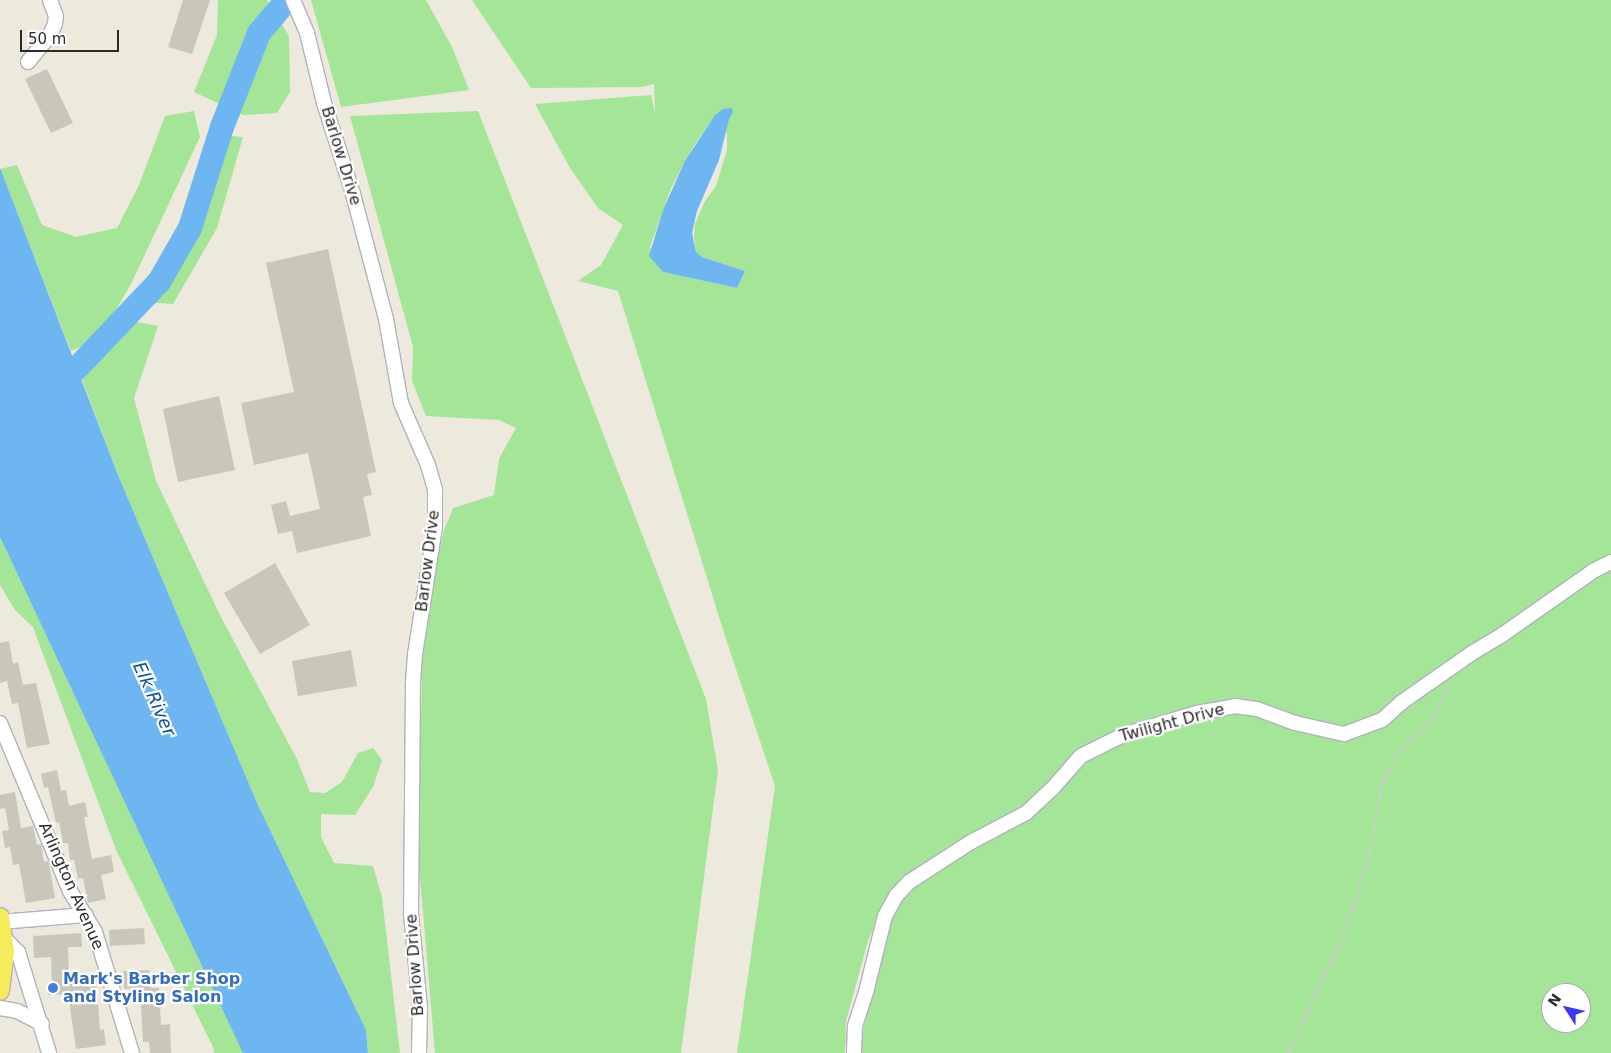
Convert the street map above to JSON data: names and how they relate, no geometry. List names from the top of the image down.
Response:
{
  "streets": {
    "street": ["Barlow Drive", "Twilight Drive", "Arlington Avenue"]
  },
  "water": ["Elk River"],
  "places": ["Mark's Barber Shop and Styling Salon"],
  "scale_bar": "50 m",
  "north": "top left"
}
